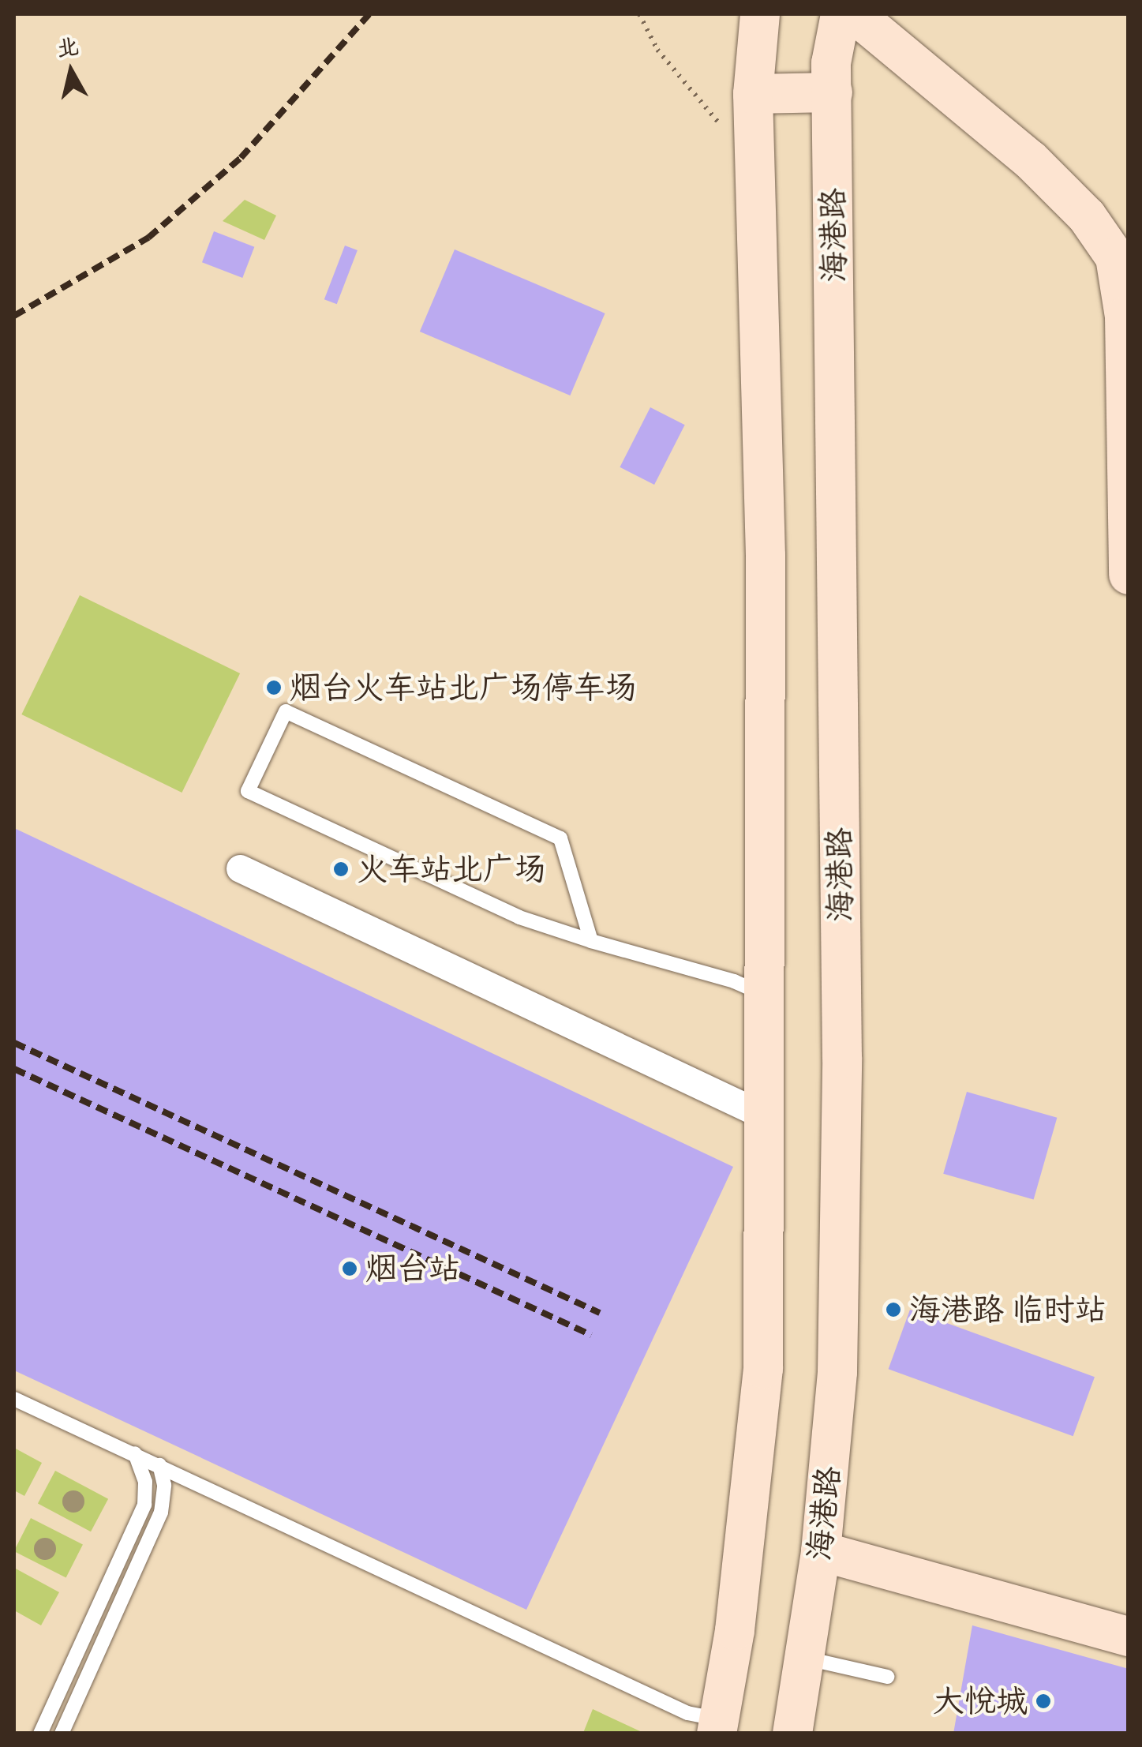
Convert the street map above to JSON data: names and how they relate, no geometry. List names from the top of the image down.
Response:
{
  "streets": {
    "main road": ["海港路"]
  },
  "places": [
    "烟台火车站北广场停车场",
    "火车站北广场",
    "烟台站",
    "海港路 临时站",
    "大悦城"
  ],
  "north": "top"
}
